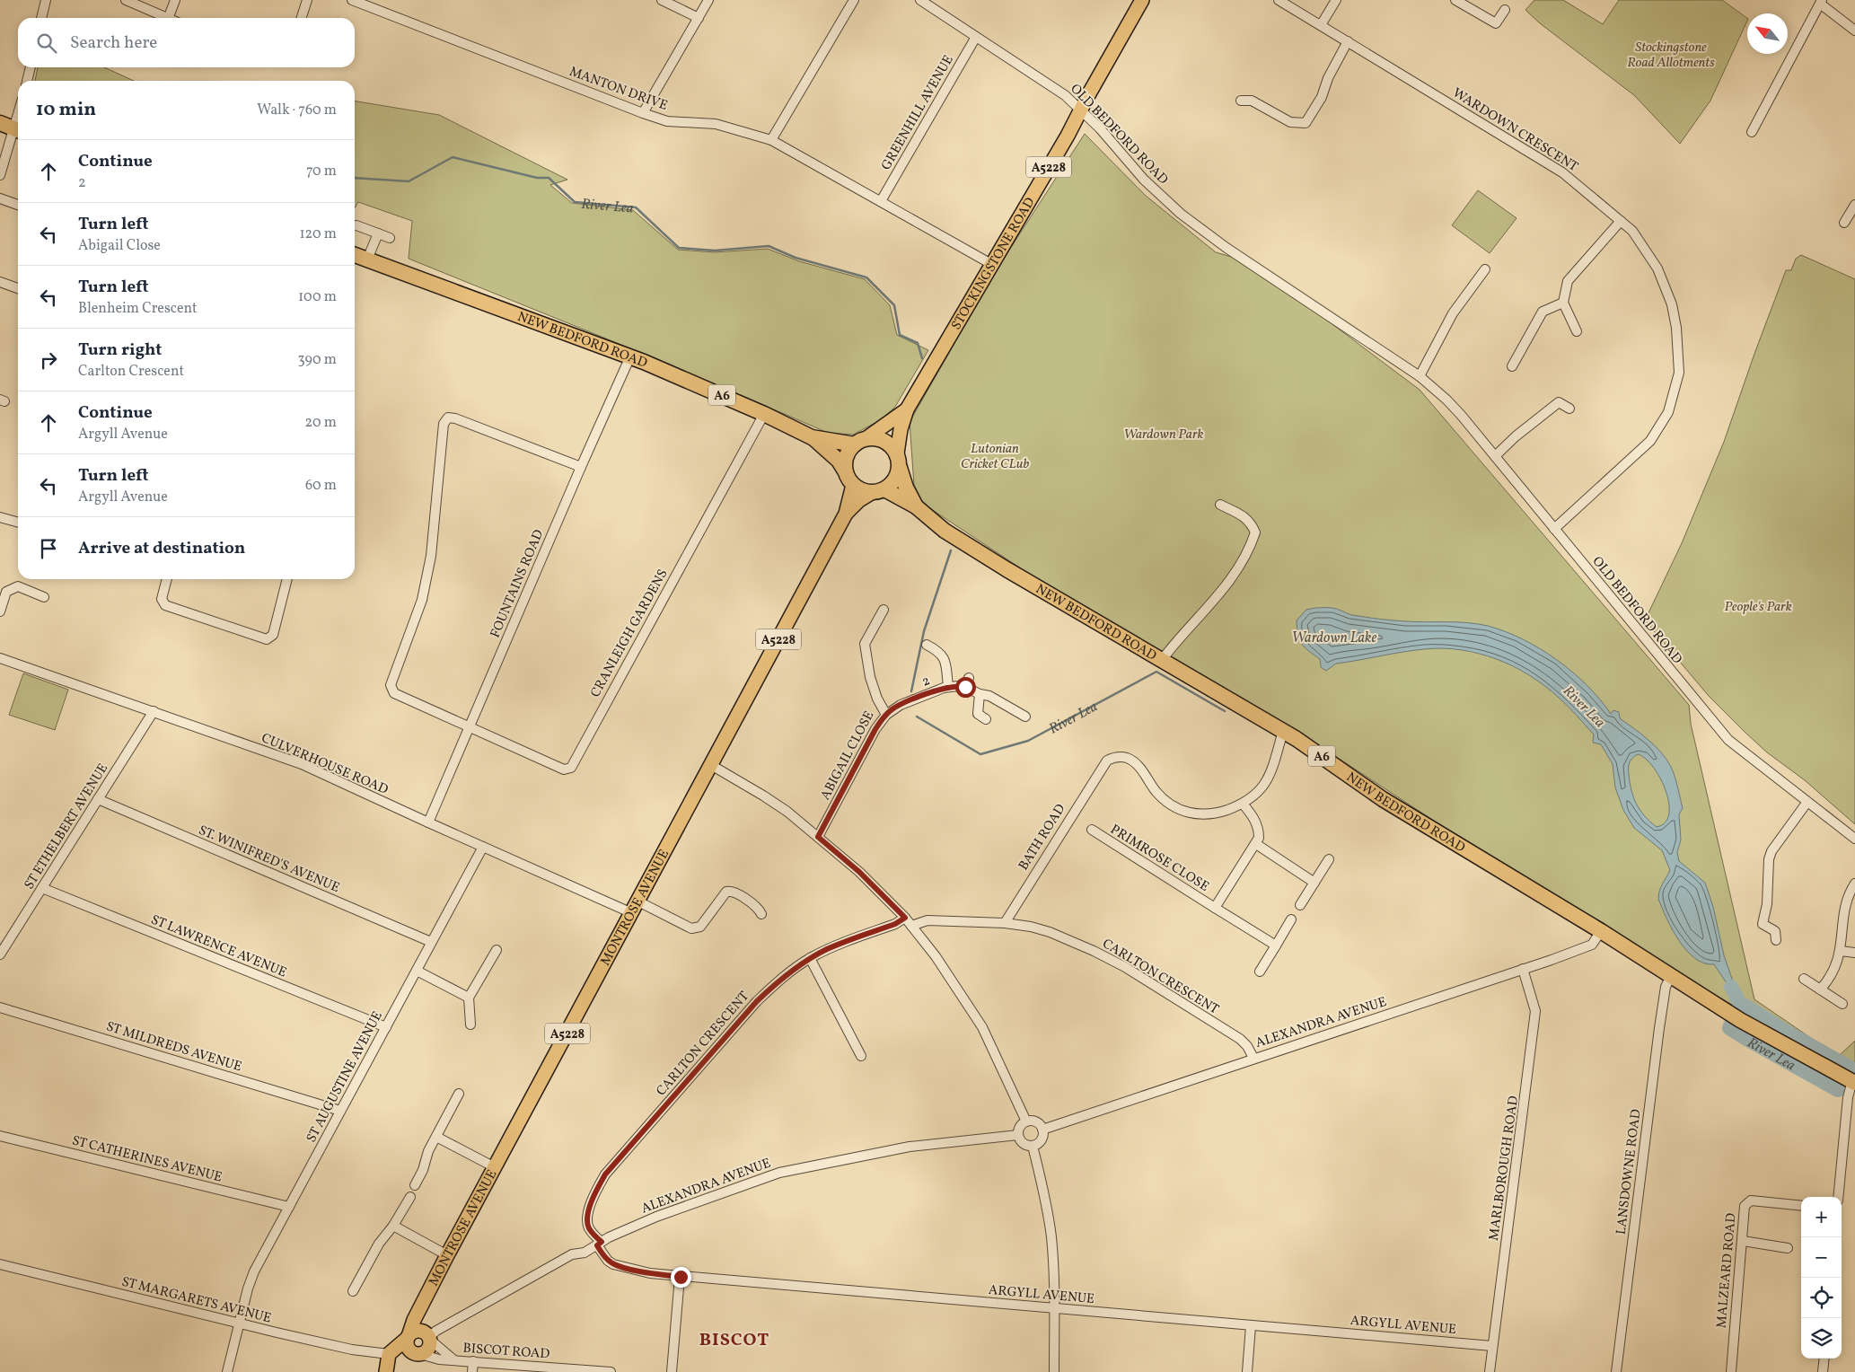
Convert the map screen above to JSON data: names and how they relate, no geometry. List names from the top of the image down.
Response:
{
  "streets": {
    "highway": ["NEW BEDFORD ROAD", "A6"],
    "main road": ["A5228", "STOCKINGSTONE ROAD", "MONTROSE AVENUE"],
    "street": [
      "MANTON DRIVE",
      "GREENHILL AVENUE",
      "WARDOWN CRESCENT",
      "OLD BEDFORD ROAD",
      "FOUNTAINS ROAD",
      "CRANLEIGH GARDENS",
      "2",
      "ABIGAIL CLOSE",
      "CULVERHOUSE ROAD",
      "ST ETHELBERT AVENUE",
      "BATH ROAD",
      "PRIMROSE CLOSE",
      "ST. WINIFRED'S AVENUE",
      "ST LAWRENCE AVENUE",
      "CARLTON CRESCENT",
      "ALEXANDRA AVENUE",
      "ST MILDREDS AVENUE",
      "ST AUGUSTINE AVENUE",
      "ST CATHERINES AVENUE",
      "MARLBOROUGH ROAD",
      "LANSDOWNE ROAD",
      "MALZEARD ROAD",
      "ARGYLL AVENUE",
      "ST MARGARETS AVENUE",
      "BISCOT ROAD"
    ]
  },
  "crossings": [
    ["MANTON DRIVE", "GREENHILL AVENUE"],
    ["MANTON DRIVE", "STOCKINGSTONE ROAD"],
    ["GREENHILL AVENUE", "OLD BEDFORD ROAD"],
    ["WARDOWN CRESCENT", "OLD BEDFORD ROAD"],
    ["OLD BEDFORD ROAD", "STOCKINGSTONE ROAD"],
    ["STOCKINGSTONE ROAD", "NEW BEDFORD ROAD"],
    ["STOCKINGSTONE ROAD", "MONTROSE AVENUE"],
    ["NEW BEDFORD ROAD", "FOUNTAINS ROAD"],
    ["NEW BEDFORD ROAD", "CRANLEIGH GARDENS"],
    ["NEW BEDFORD ROAD", "MONTROSE AVENUE"],
    ["NEW BEDFORD ROAD", "ALEXANDRA AVENUE"],
    ["NEW BEDFORD ROAD", "LANSDOWNE ROAD"],
    ["FOUNTAINS ROAD", "CRANLEIGH GARDENS"],
    ["FOUNTAINS ROAD", "CULVERHOUSE ROAD"],
    ["2", "ABIGAIL CLOSE"],
    ["CULVERHOUSE ROAD", "ST ETHELBERT AVENUE"],
    ["CULVERHOUSE ROAD", "MONTROSE AVENUE"],
    ["CULVERHOUSE ROAD", "ST AUGUSTINE AVENUE"],
    ["ST ETHELBERT AVENUE", "ST. WINIFRED'S AVENUE"],
    ["ST ETHELBERT AVENUE", "ST LAWRENCE AVENUE"],
    ["BATH ROAD", "CARLTON CRESCENT"],
    ["ST. WINIFRED'S AVENUE", "ST AUGUSTINE AVENUE"],
    ["MONTROSE AVENUE", "ALEXANDRA AVENUE"],
    ["MONTROSE AVENUE", "ST MARGARETS AVENUE"],
    ["MONTROSE AVENUE", "BISCOT ROAD"],
    ["ST LAWRENCE AVENUE", "ST AUGUSTINE AVENUE"],
    ["CARLTON CRESCENT", "ALEXANDRA AVENUE"],
    ["CARLTON CRESCENT", "ARGYLL AVENUE"],
    ["ALEXANDRA AVENUE", "MARLBOROUGH ROAD"],
    ["ALEXANDRA AVENUE", "ARGYLL AVENUE"],
    ["ALEXANDRA AVENUE", "BISCOT ROAD"],
    ["ST MILDREDS AVENUE", "ST AUGUSTINE AVENUE"],
    ["ST AUGUSTINE AVENUE", "ST CATHERINES AVENUE"],
    ["ST AUGUSTINE AVENUE", "ST MARGARETS AVENUE"],
    ["MARLBOROUGH ROAD", "ARGYLL AVENUE"]
  ],
  "districts": ["BISCOT"],
  "water": ["River Lea", "Wardown Lake"],
  "parks": [
    "Stockingstone Road Allotments",
    "Wardown Park",
    "Lutonian Cricket CLub",
    "People's Park"
  ],
  "north": "top left",
  "page": {
    "search": "Search here",
    "heading": ["10 min", "Walk · 760 m"],
    "list": [
      ["Continue", "2", "70 m"],
      ["Turn left", "Abigail Close", "120 m"],
      ["Turn left", "Blenheim Crescent", "100 m"],
      ["Turn right", "Carlton Crescent", "390 m"],
      ["Continue", "Argyll Avenue", "20 m"],
      ["Turn left", "Argyll Avenue", "60 m"],
      "Arrive at destination"
    ],
    "map_buttons": ["+", "−"]
  }
}
